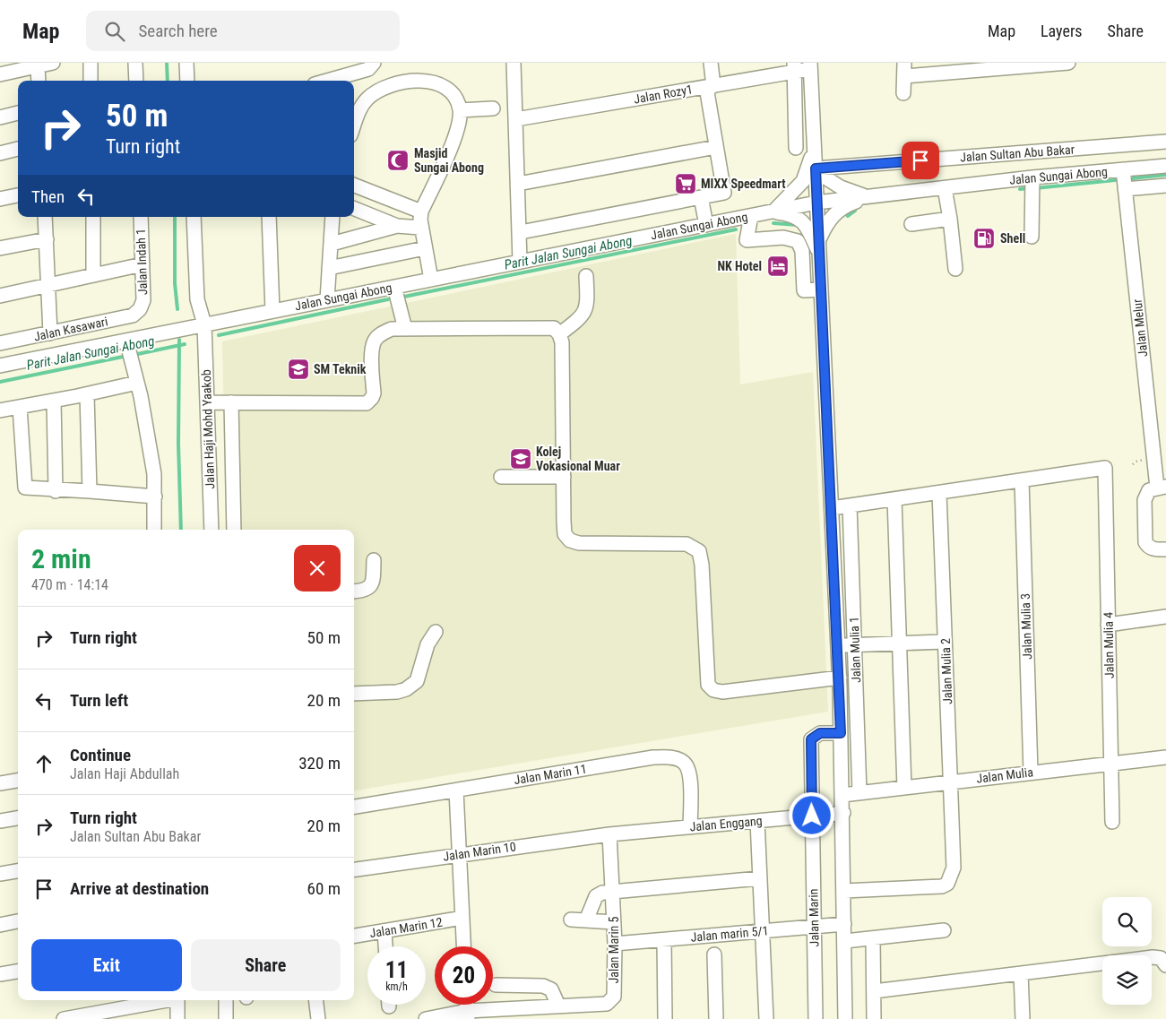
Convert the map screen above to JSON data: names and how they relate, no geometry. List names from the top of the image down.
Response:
{
  "streets": {
    "street": [
      "Jalan Rozy1",
      "Jalan Sultan Abu Bakar",
      "Jalan Sungai Abong",
      "Jalan Indah 1",
      "Jalan Melur",
      "Jalan Kasawari",
      "Jalan Haji Mohd Yaakob",
      "Jalan Mulia 3",
      "Jalan Mulia 4",
      "Jalan Mulia 1",
      "Jalan Mulia 2",
      "Jalan Marin 11",
      "Jalan Mulia",
      "Jalan Enggang",
      "Jalan Marin 10",
      "Jalan Marin",
      "Jalan Marin 12",
      "Jalan marin 5/1",
      "Jalan Marin 5"
    ]
  },
  "crossings": [
    ["Jalan Sungai Abong", "Jalan Melur"],
    ["Jalan Sungai Abong", "Jalan Haji Mohd Yaakob"],
    ["Jalan Indah 1", "Jalan Kasawari"],
    ["Jalan Mulia 3", "Jalan Mulia 4"],
    ["Jalan Mulia 3", "Jalan Mulia"],
    ["Jalan Mulia 4", "Jalan Mulia"],
    ["Jalan Mulia 1", "Jalan Mulia"],
    ["Jalan Mulia 2", "Jalan Mulia"],
    ["Jalan Marin 11", "Jalan Enggang"],
    ["Jalan Enggang", "Jalan Marin 10"],
    ["Jalan Enggang", "Jalan Marin"],
    ["Jalan Enggang", "Jalan Marin 5"],
    ["Jalan Marin 10", "Jalan Marin 5"],
    ["Jalan Marin", "Jalan marin 5/1"],
    ["Jalan marin 5/1", "Jalan Marin 5"]
  ],
  "water": ["Parit Jalan Sungai Abong"],
  "places": {
    "mosque": ["Masjid Sungai Abong"],
    "supermarket": ["MIXX Speedmart"],
    "fuel station": ["Shell"],
    "hotel": ["NK Hotel"],
    "school or university": ["SM Teknik", "Kolej Vokasional Muar"]
  },
  "page": {
    "header": "Map",
    "search": "Search here",
    "nav": ["Map", "Layers", "Share"],
    "turn": ["50 m", "Turn right"],
    "then": "Then",
    "heading": ["2 min", "470 m · 14:14"],
    "list": [
      {
        "name": "Turn right",
        "value": "50 m"
      },
      {
        "name": "Turn left",
        "value": "20 m"
      },
      {
        "name": "Continue",
        "note": "Jalan Haji Abdullah",
        "value": "320 m"
      },
      {
        "name": "Turn right",
        "note": "Jalan Sultan Abu Bakar",
        "value": "20 m"
      },
      {
        "name": "Arrive at destination",
        "value": "60 m"
      }
    ],
    "buttons": ["Exit", "Share"],
    "speed": "11 km/h",
    "limit": "20"
  }
}
